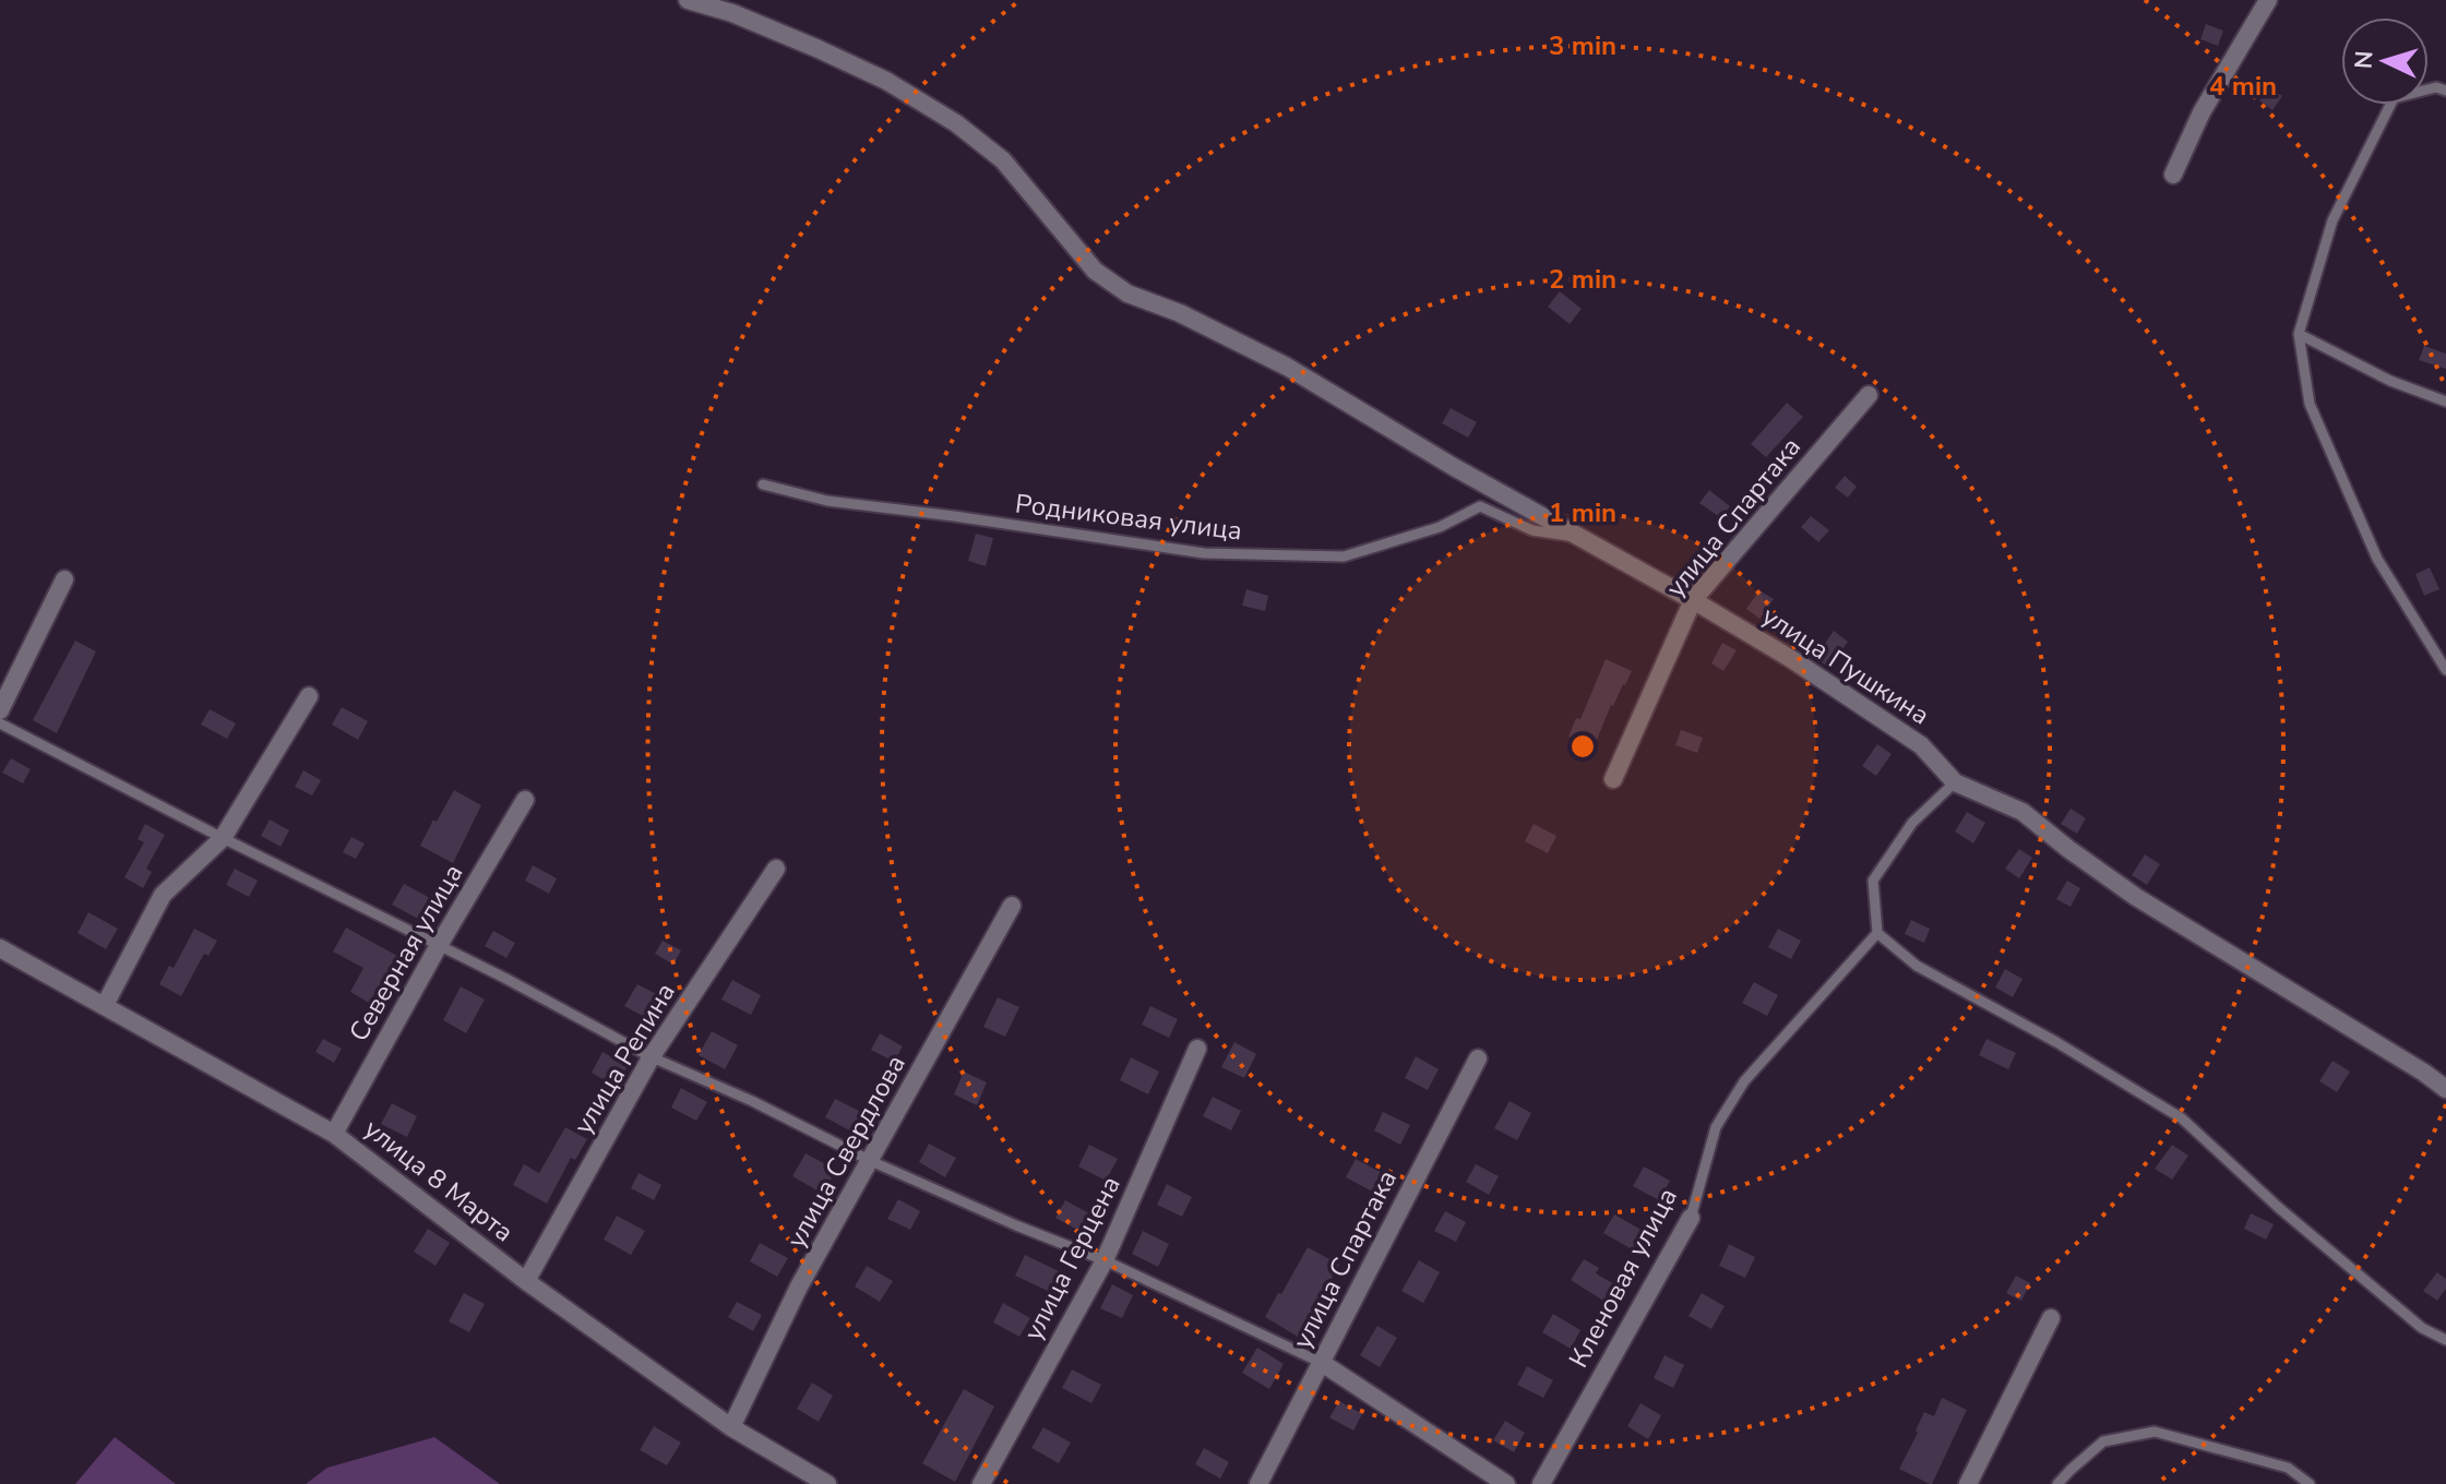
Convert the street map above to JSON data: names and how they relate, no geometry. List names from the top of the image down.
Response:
{
  "streets": {
    "street": [
      "улица Спартака",
      "улица Пушкина",
      "Северная улица",
      "улица Репина",
      "улица Свердлова",
      "улица 8 Марта",
      "улица Герцена",
      "Кленовая улица"
    ],
    "lane": ["Родниковая улица"]
  },
  "crossings": [
    ["Родниковая улица", "улица Пушкина"],
    ["улица Спартака", "улица Пушкина"],
    ["Северная улица", "улица 8 Марта"],
    ["улица Репина", "улица 8 Марта"],
    ["улица Свердлова", "улица 8 Марта"]
  ],
  "north": "left",
  "rings": [
    "3 min",
    "4 min",
    "2 min",
    "1 min"
  ]
}
